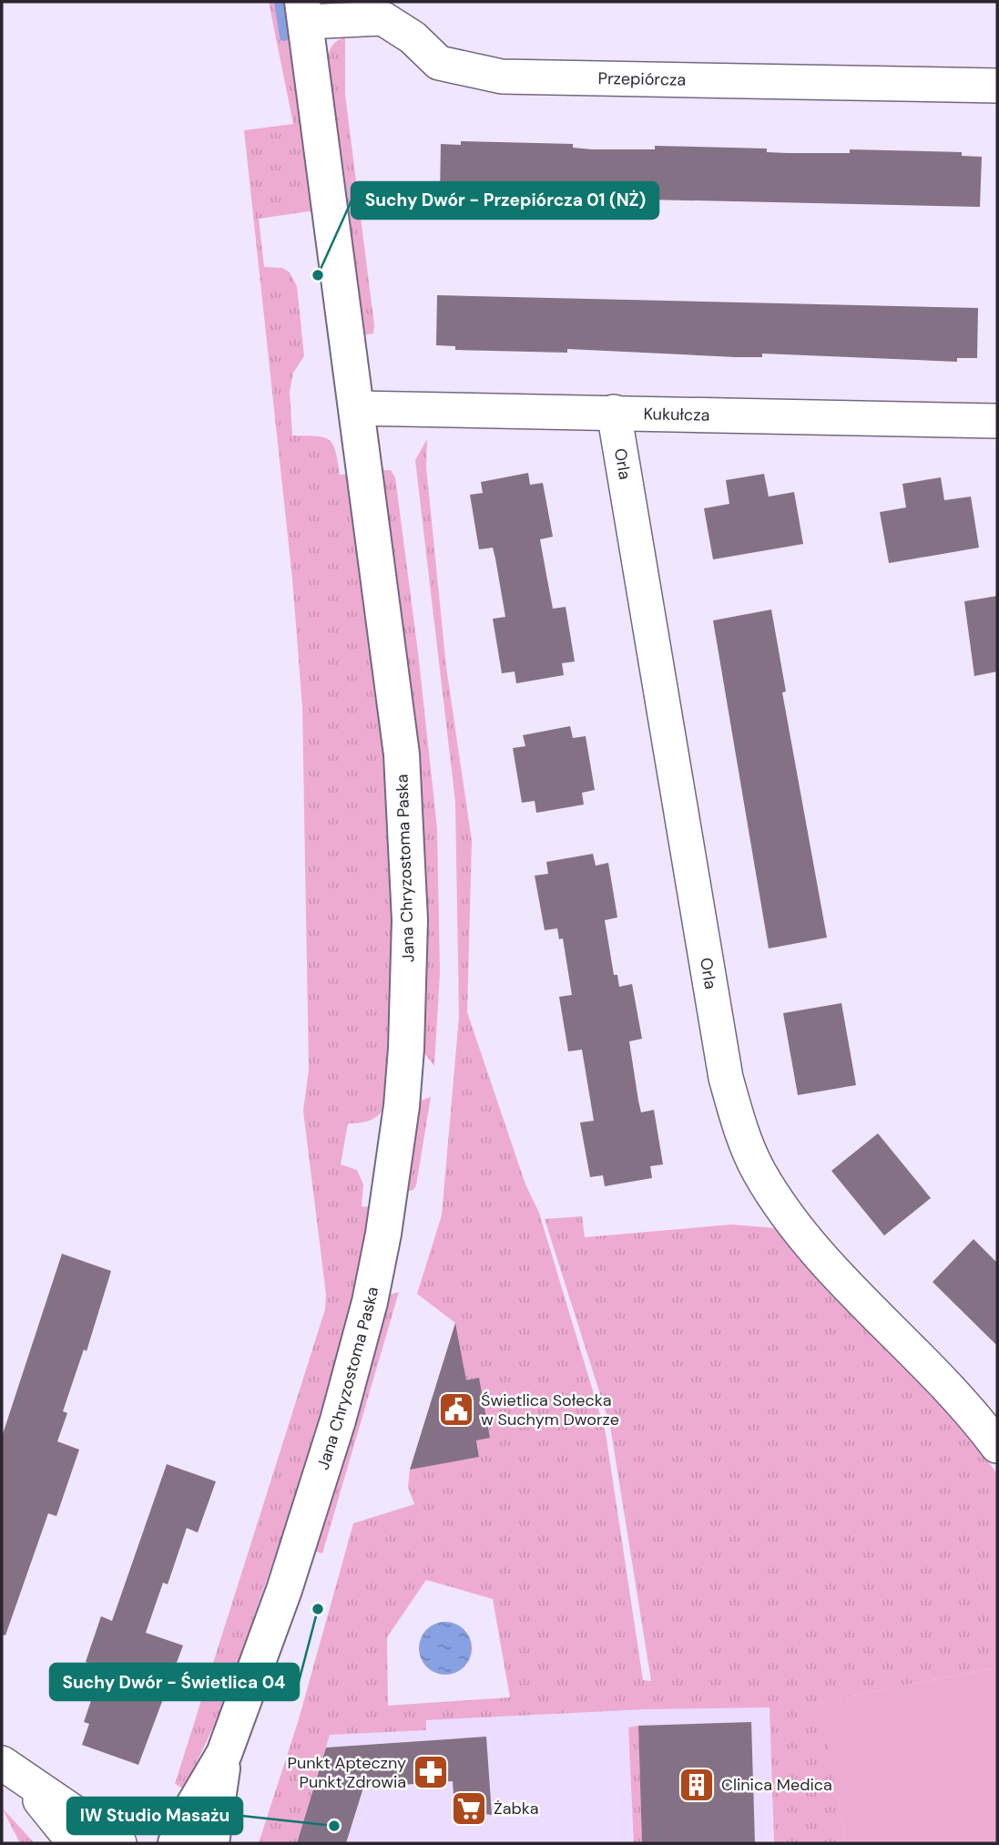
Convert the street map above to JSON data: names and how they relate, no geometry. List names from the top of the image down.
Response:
{
  "streets": {
    "street": [
      "Przepiórcza",
      "Kukułcza",
      "Orla",
      "Jana Chryzostoma Paska"
    ]
  },
  "crossings": [
    ["Przepiórcza", "Jana Chryzostoma Paska"],
    ["Kukułcza", "Orla"],
    ["Kukułcza", "Jana Chryzostoma Paska"]
  ],
  "places": {
    "other": ["Suchy Dwór - Przepiórcza 01 (NŻ)", "Suchy Dwór - Świetlica 04", "IW Studio Masażu"],
    "public building": ["Świetlica Sołecka w Suchym Dworze"],
    "pharmacy": ["Punkt Apteczny Punkt Zdrowia"],
    "building": ["Clinica Medica"],
    "supermarket": ["Żabka"]
  }
}
